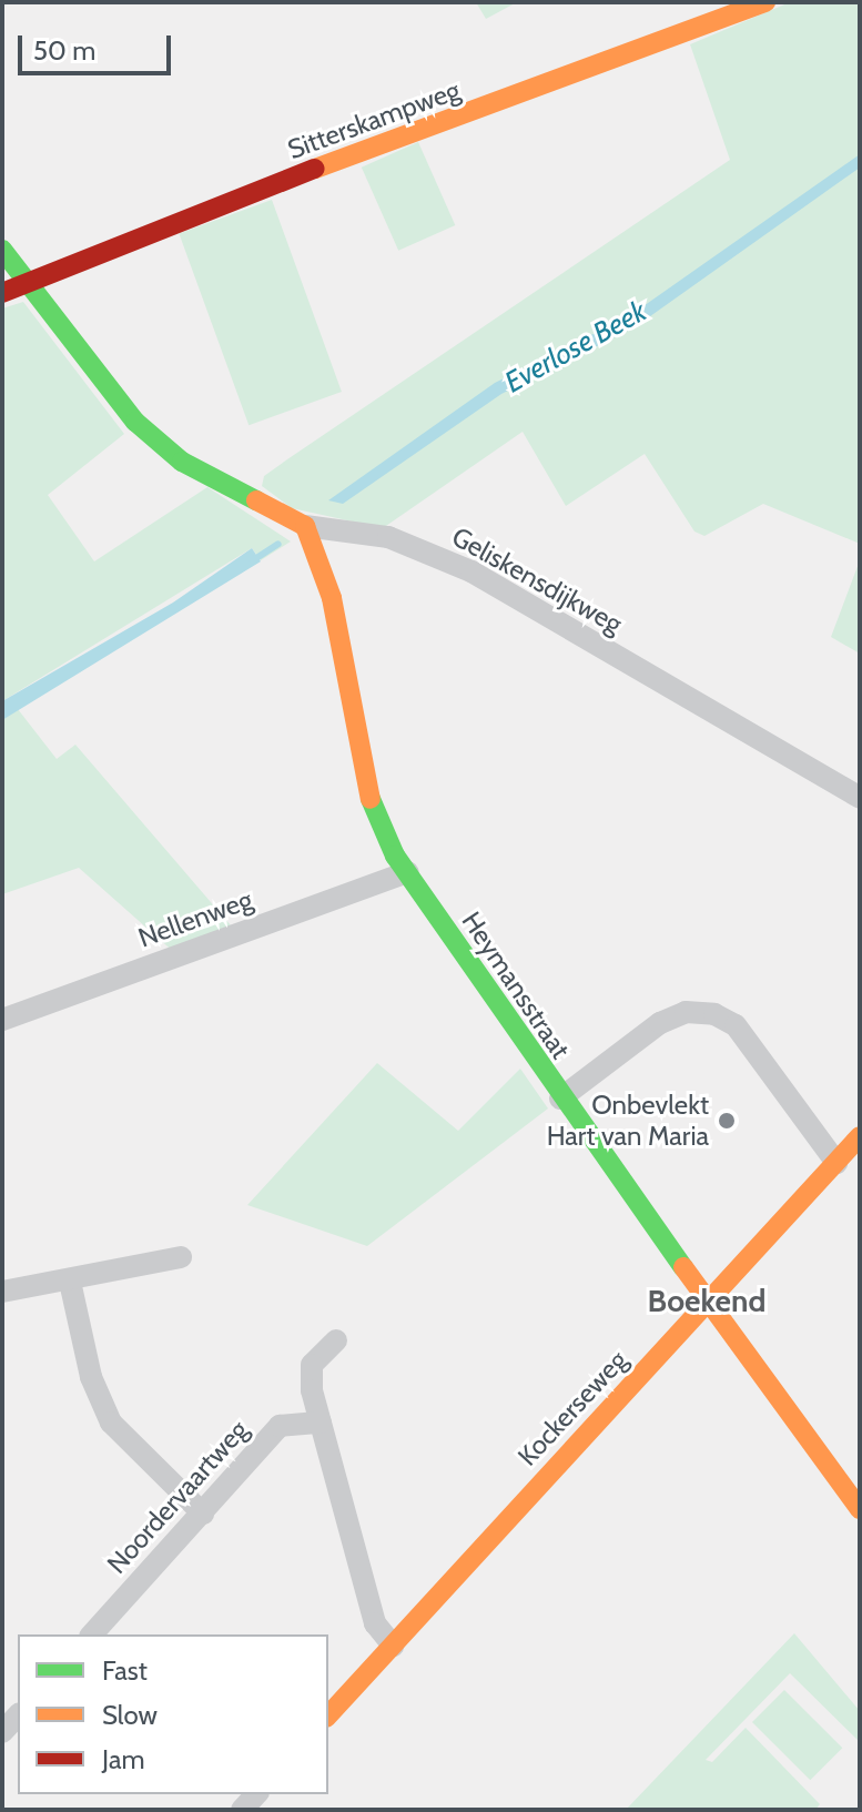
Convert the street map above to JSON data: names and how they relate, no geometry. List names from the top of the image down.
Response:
{
  "streets": {
    "street": [
      "Sitterskampweg",
      "Geliskensdijkweg",
      "Nellenweg",
      "Heymansstraat",
      "Kockerseweg",
      "Noordervaartweg"
    ]
  },
  "crossings": [
    ["Sitterskampweg", "Geliskensdijkweg"],
    ["Geliskensdijkweg", "Heymansstraat"],
    ["Nellenweg", "Heymansstraat"],
    ["Heymansstraat", "Kockerseweg"]
  ],
  "districts": ["Boekend"],
  "water": ["Everlose Beek"],
  "places": ["Onbevlekt Hart van Maria"],
  "legend": ["Fast", "Slow", "Jam"],
  "scale_bar": "50 m"
}
